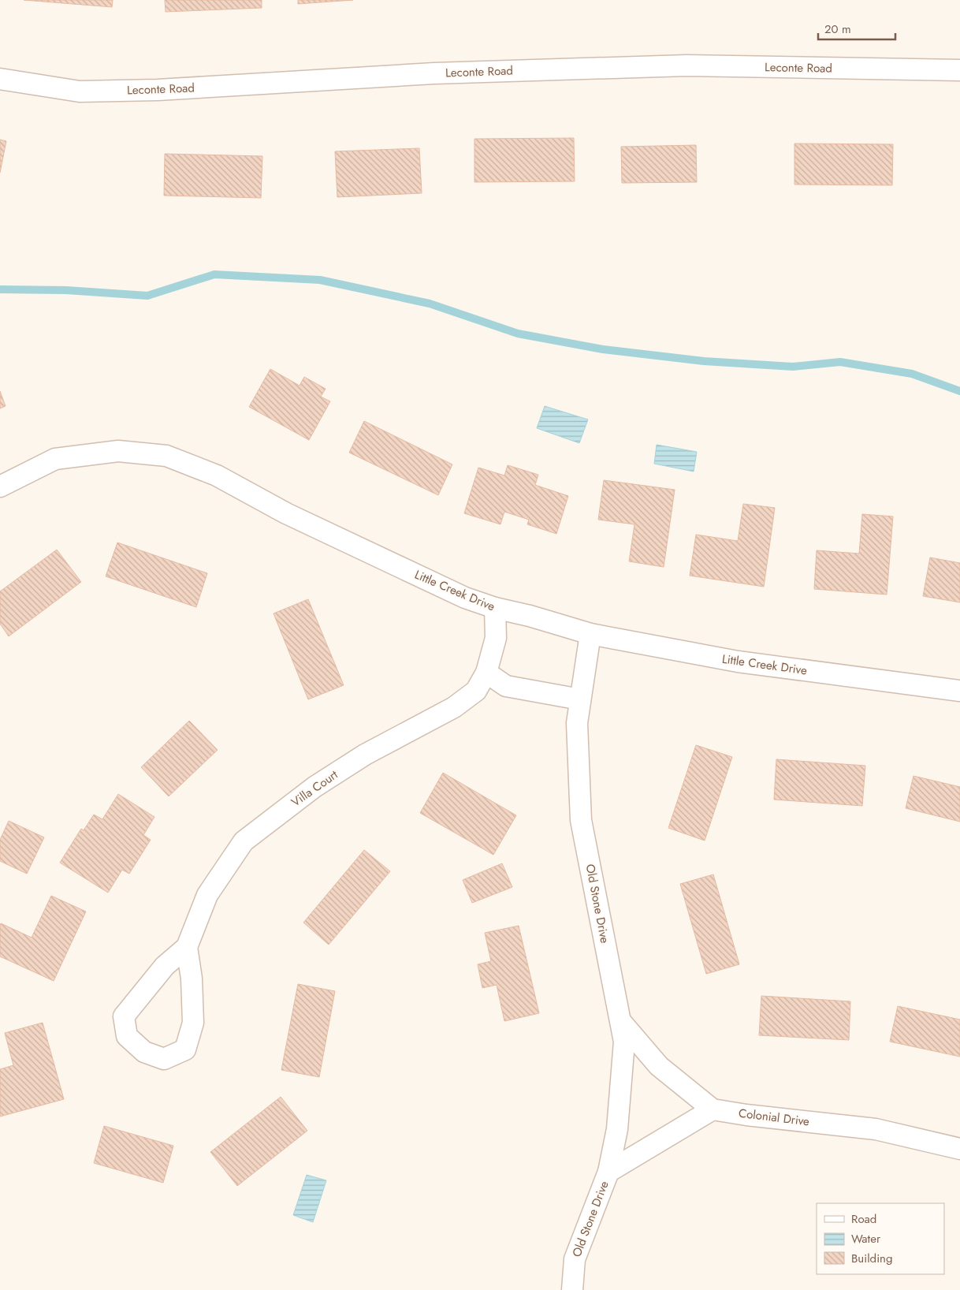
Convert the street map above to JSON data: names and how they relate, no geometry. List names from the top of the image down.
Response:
{
  "streets": {
    "street": [
      "Leconte Road",
      "Little Creek Drive",
      "Villa Court",
      "Old Stone Drive",
      "Colonial Drive"
    ]
  },
  "crossings": [
    ["Little Creek Drive", "Villa Court"],
    ["Little Creek Drive", "Old Stone Drive"],
    ["Old Stone Drive", "Colonial Drive"]
  ],
  "legend": ["Road", "Water", "Building"],
  "scale_bar": "20 m"
}
